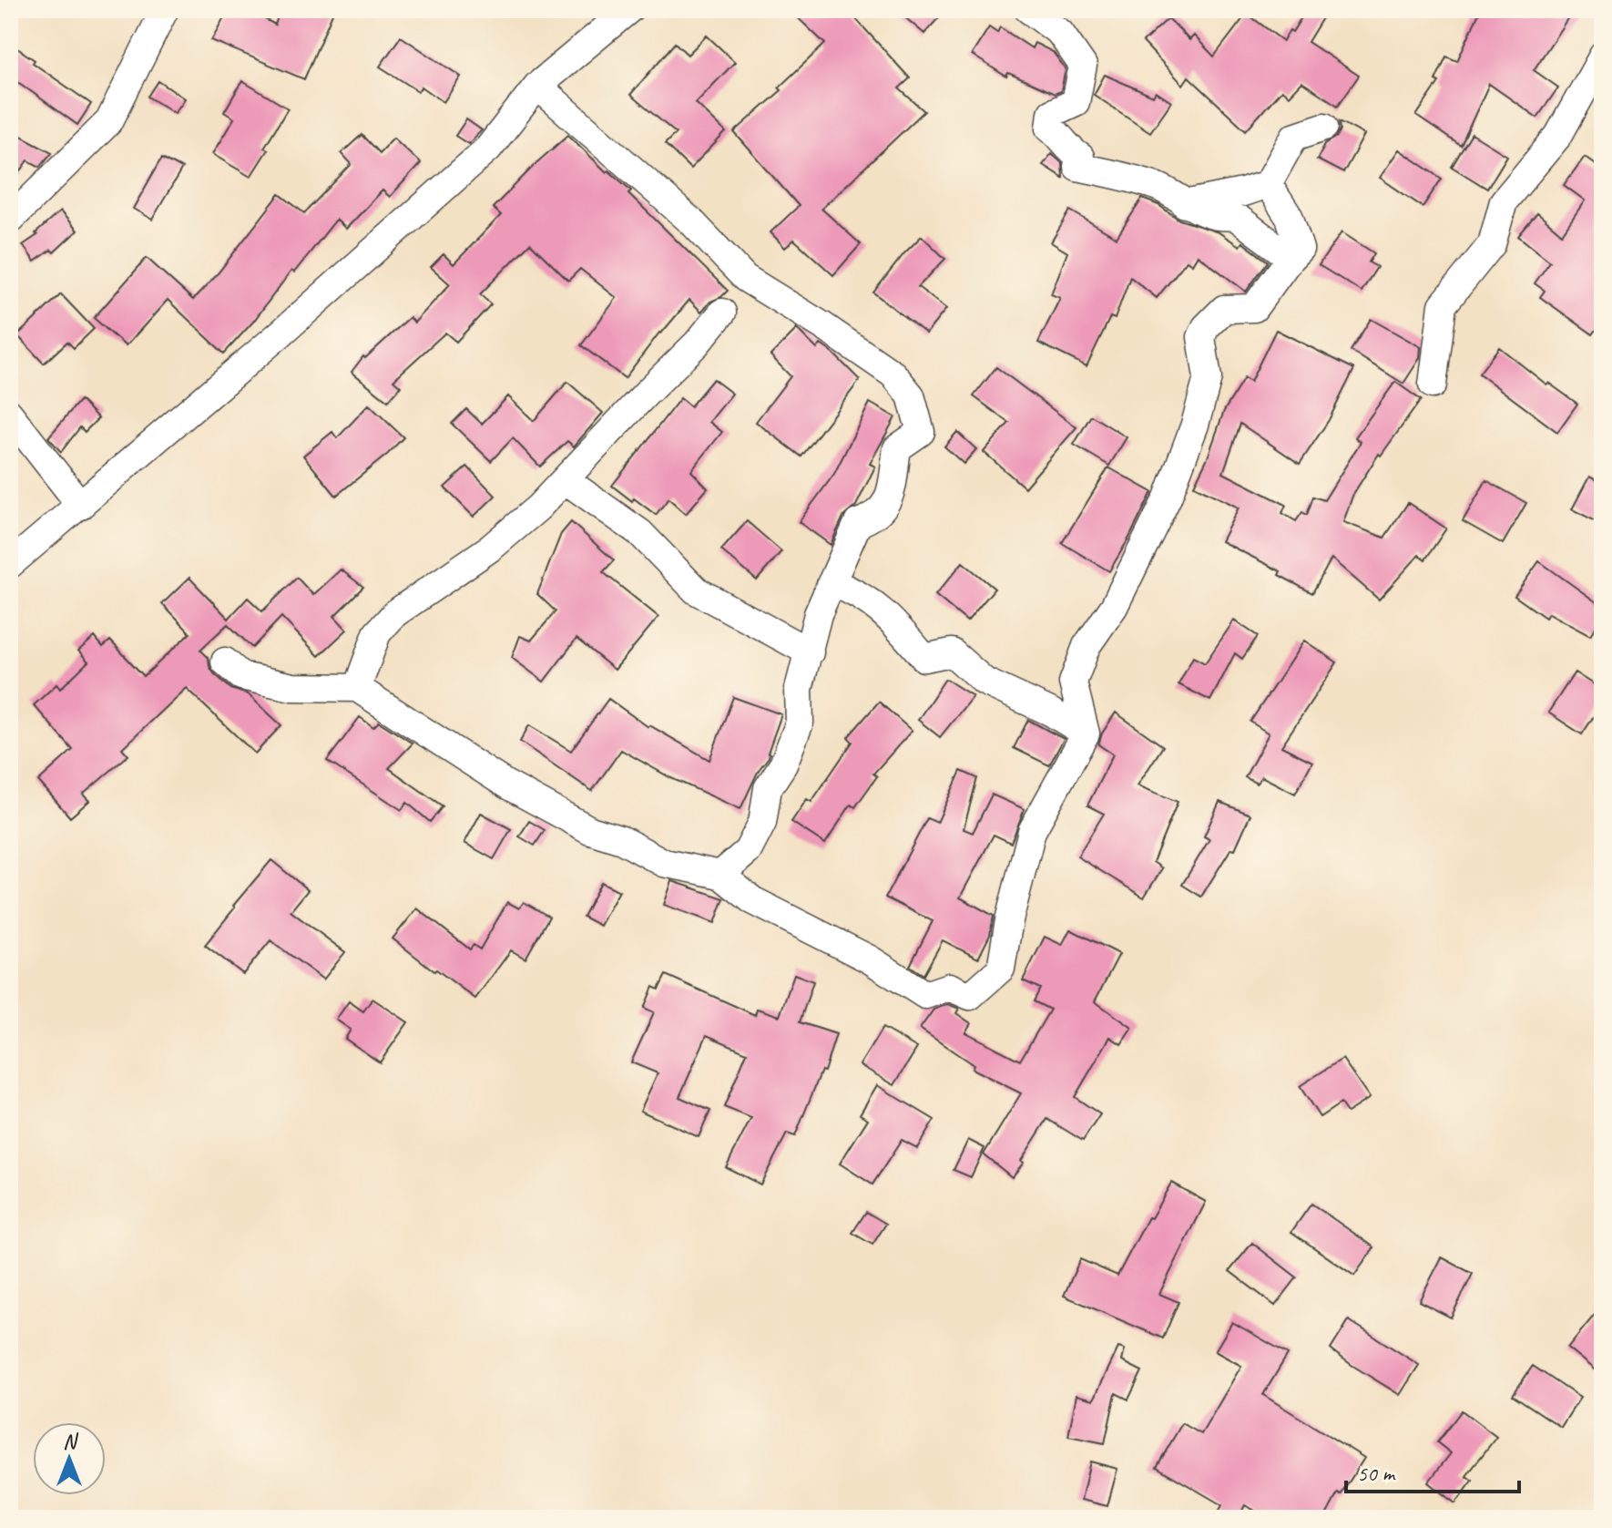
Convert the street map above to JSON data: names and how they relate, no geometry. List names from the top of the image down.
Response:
{
  "scale_bar": "50 m",
  "north": "top"
}
